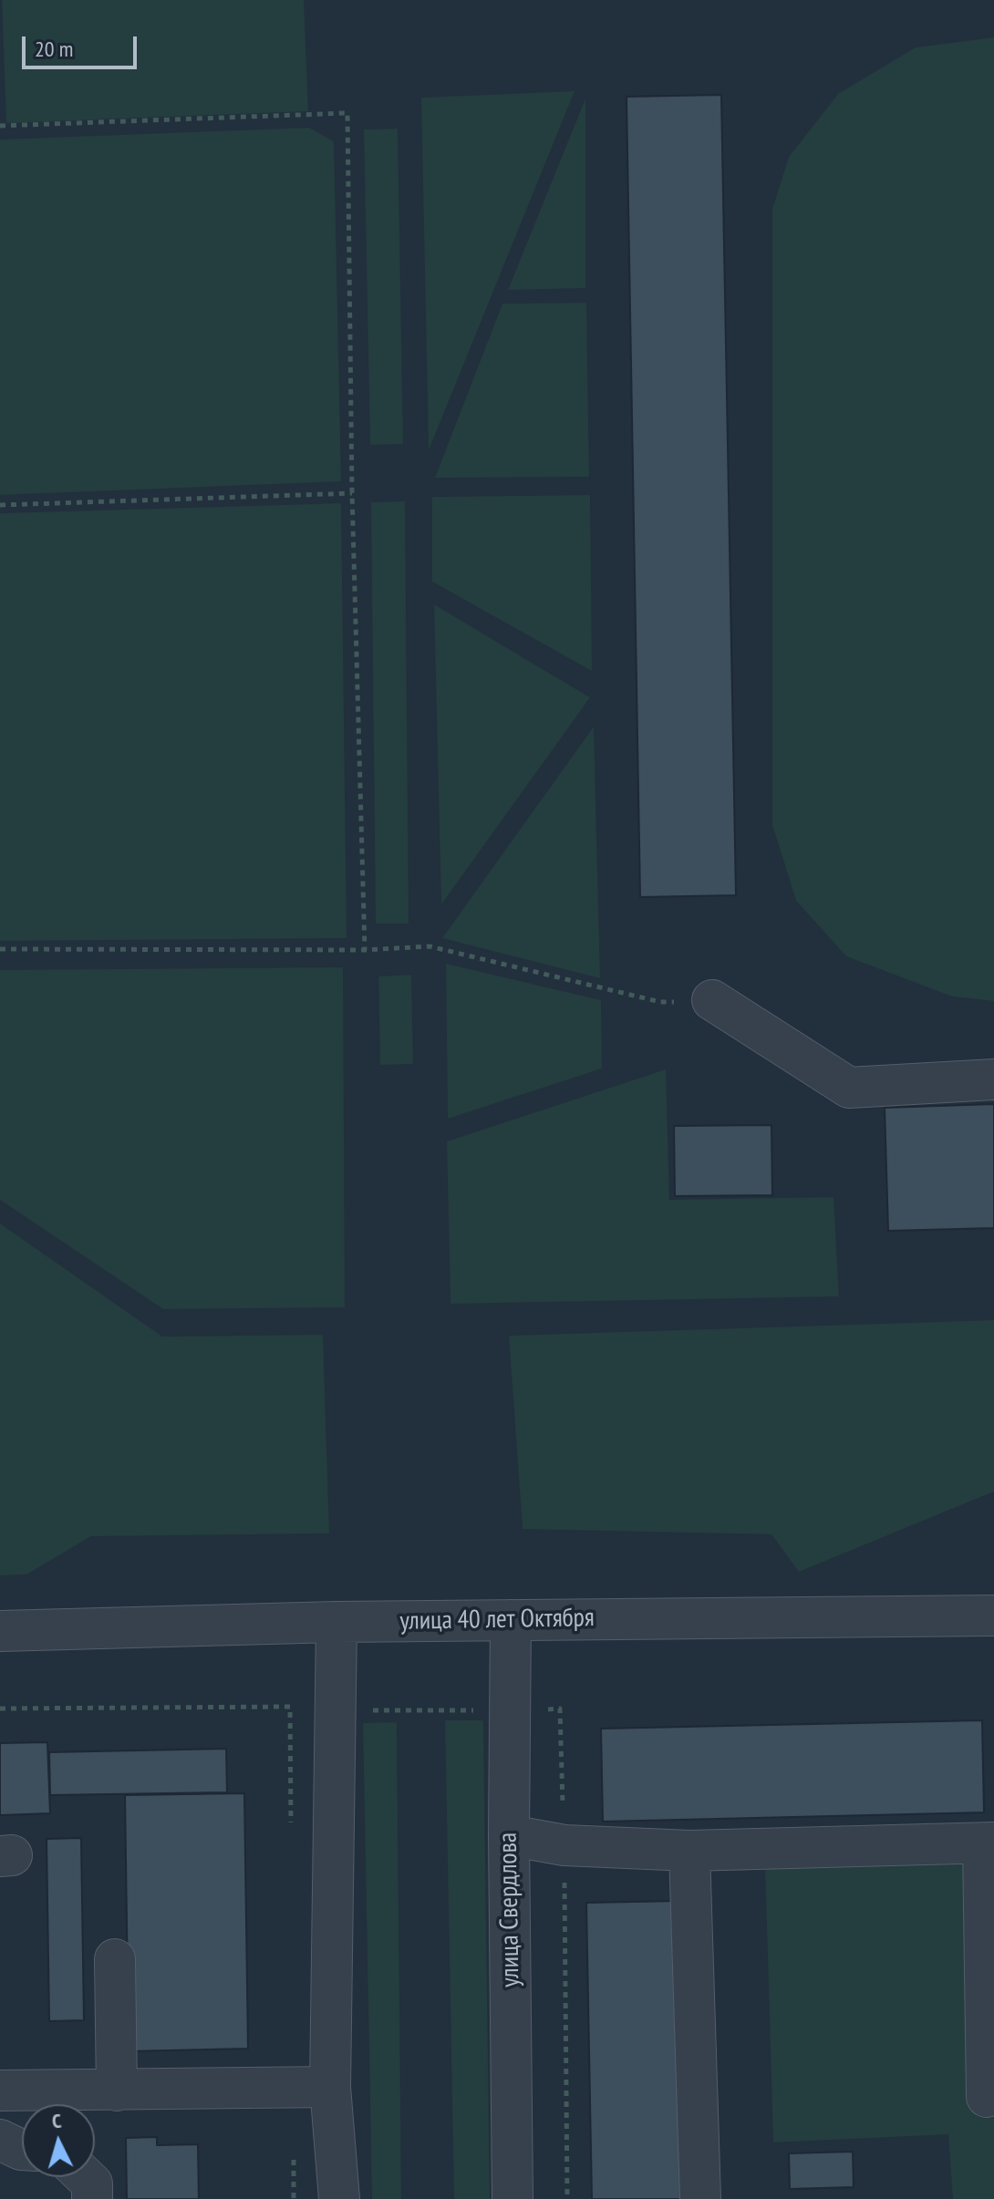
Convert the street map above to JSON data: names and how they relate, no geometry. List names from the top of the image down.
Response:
{
  "streets": {
    "street": ["улица 40 лет Октября", "улица Свердлова"]
  },
  "crossings": [
    ["улица 40 лет Октября", "улица Свердлова"]
  ],
  "scale_bar": "20 m",
  "north": "top"
}
